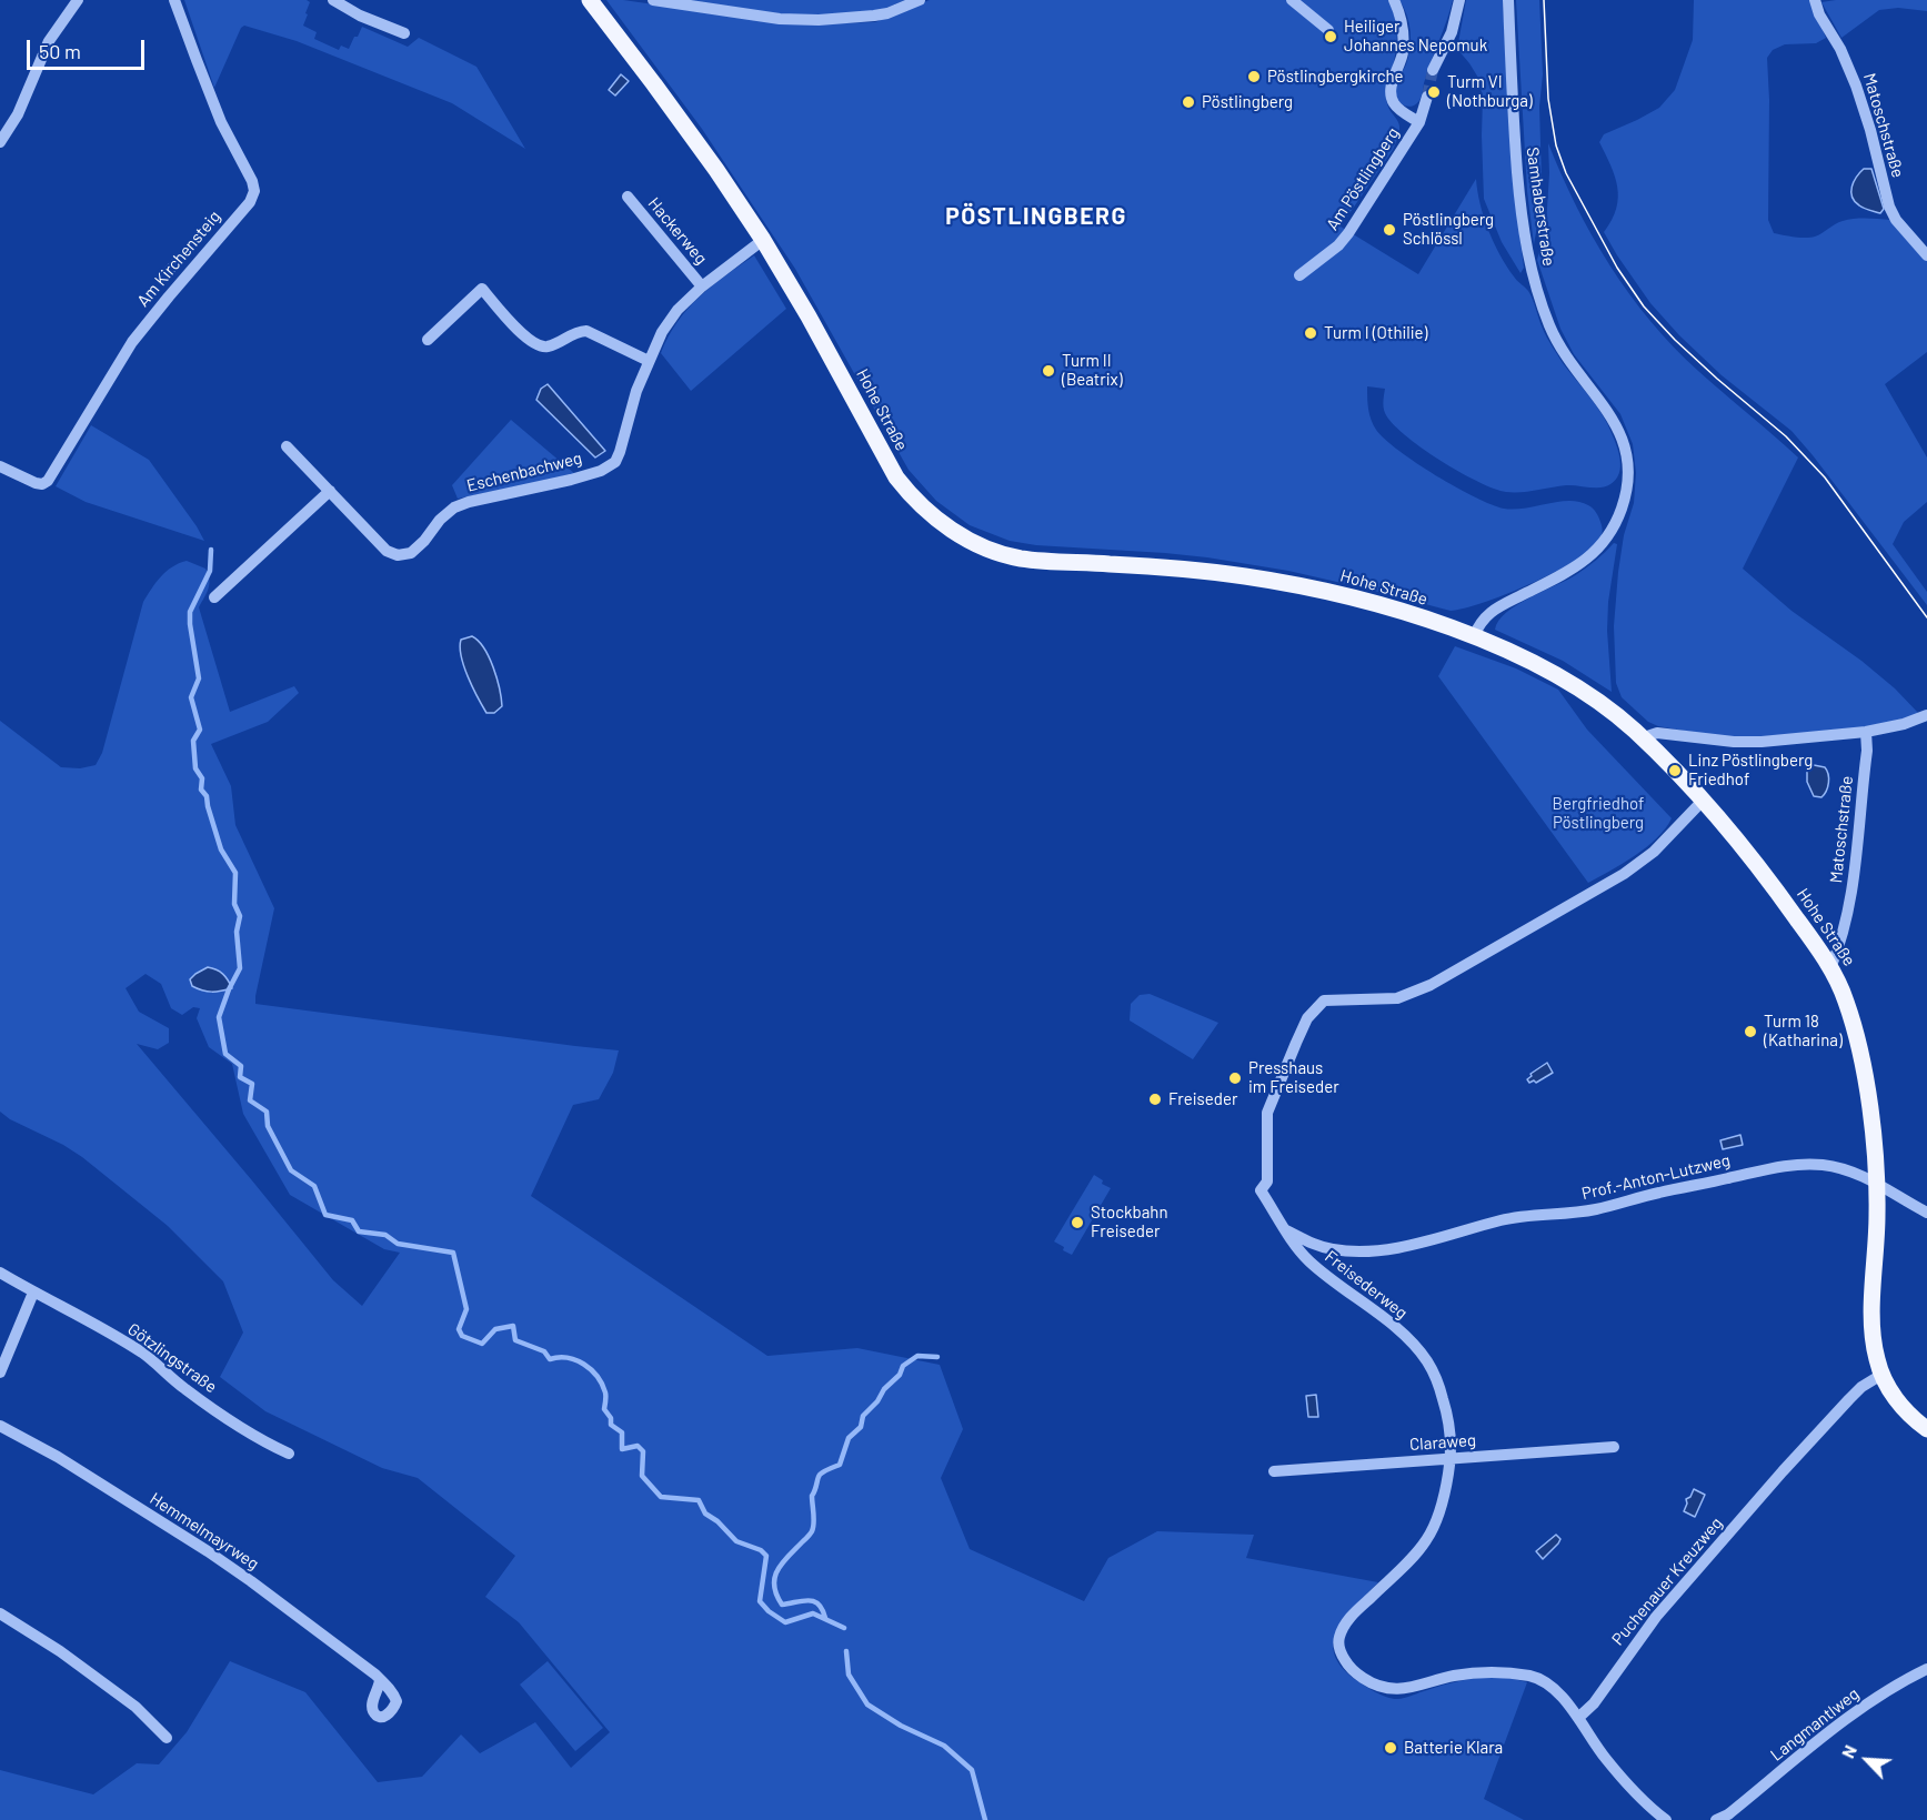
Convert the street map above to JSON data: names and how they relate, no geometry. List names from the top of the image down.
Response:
{
  "streets": {
    "main road": ["Hohe Straße"],
    "street": [
      "Matoschstraße",
      "Am Pöstlingberg",
      "Samhaberstraße",
      "Hackerweg",
      "Am Kirchensteig",
      "Eschenbachweg",
      "Prof.-Anton-Lutzweg",
      "Freisederweg",
      "Götzlingstraße",
      "Claraweg",
      "Hemmelmayrweg",
      "Puchenauer Kreuzweg",
      "Langmantlweg"
    ]
  },
  "crossings": [
    ["Matoschstraße", "Hohe Straße"],
    ["Samhaberstraße", "Hohe Straße"],
    ["Hackerweg", "Eschenbachweg"],
    ["Hohe Straße", "Eschenbachweg"],
    ["Hohe Straße", "Prof.-Anton-Lutzweg"],
    ["Hohe Straße", "Freisederweg"],
    ["Hohe Straße", "Puchenauer Kreuzweg"],
    ["Prof.-Anton-Lutzweg", "Freisederweg"],
    ["Freisederweg", "Claraweg"],
    ["Freisederweg", "Puchenauer Kreuzweg"]
  ],
  "districts": ["PÖSTLINGBERG"],
  "parks": ["Bergfriedhof Pöstlingberg"],
  "places": [
    "Heiliger Johannes Nepomuk",
    "Pöstlingbergkirche",
    "Turm VI (Nothburga)",
    "Pöstlingberg",
    "Pöstlingberg Schlössl",
    "Turm I (Othilie)",
    "Turm II (Beatrix)",
    "Linz Pöstlingberg Friedhof",
    "Turm 18 (Katharina)",
    "Presshaus im Freiseder",
    "Freiseder",
    "Stockbahn Freiseder",
    "Batterie Klara"
  ],
  "scale_bar": "50 m",
  "north": "top left"
}
